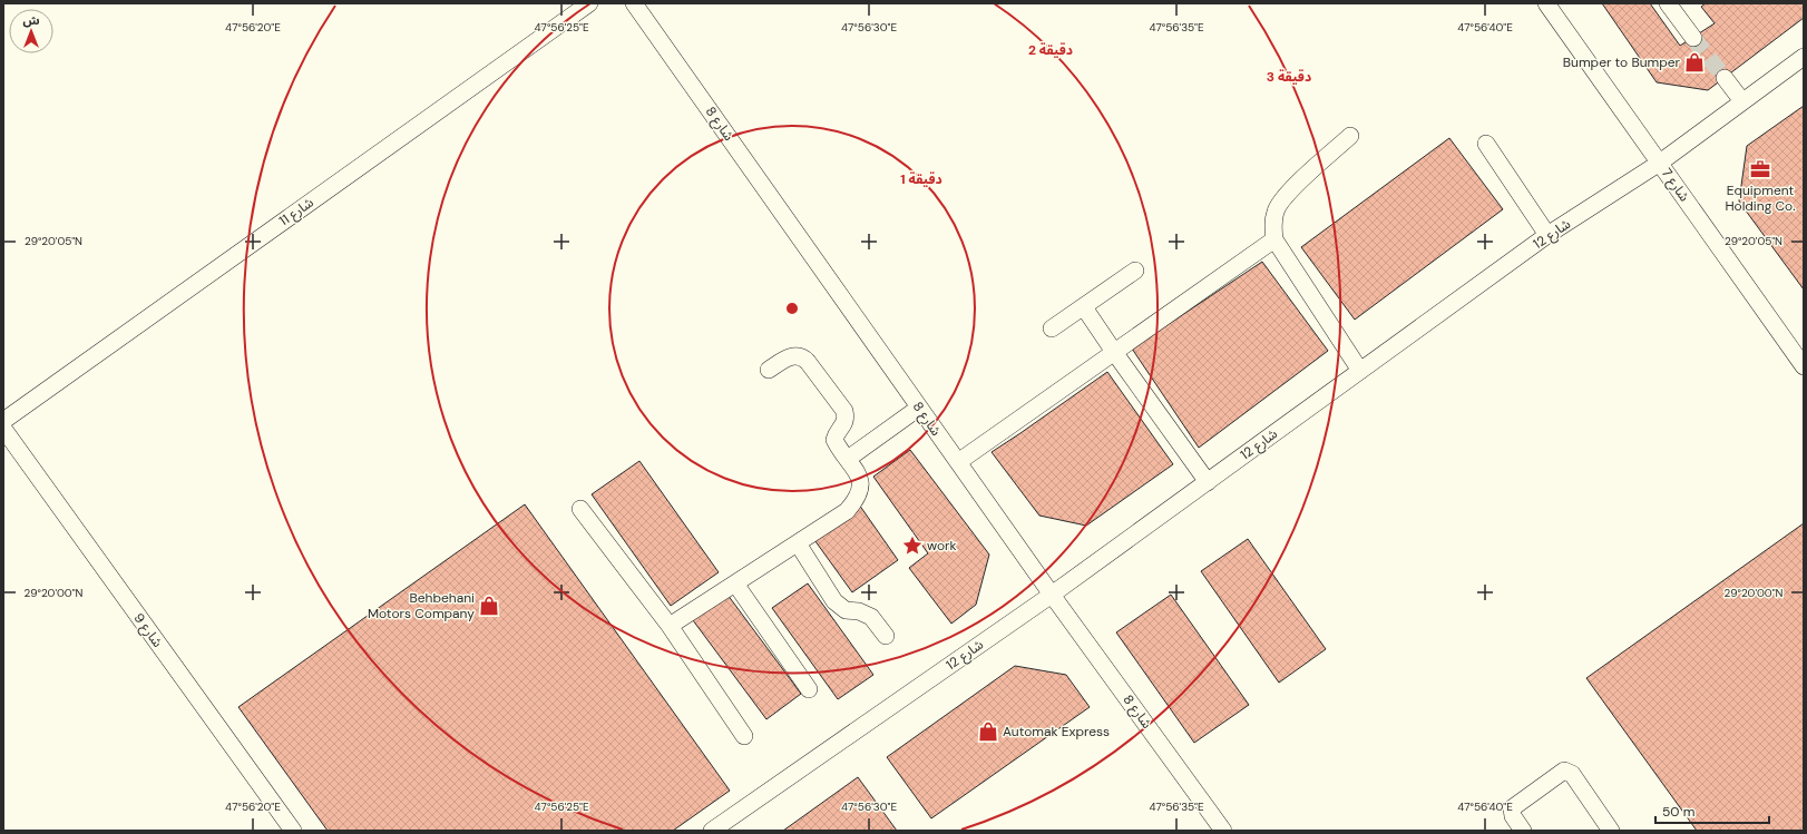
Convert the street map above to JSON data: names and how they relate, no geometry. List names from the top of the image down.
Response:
{
  "streets": {
    "street": [
      "شارع 8",
      "شارع 7",
      "شارع 11",
      "شارع 12",
      "شارع 9"
    ]
  },
  "crossings": [
    ["شارع 8", "شارع 12"],
    ["شارع 7", "شارع 12"]
  ],
  "places": {
    "shop": ["Bumper to Bumper", "Behbehani Motors Company", "Automak Express"],
    "office": ["Equipment Holding Co."],
    "place": ["work"]
  },
  "scale_bar": "50 m",
  "north": "top",
  "coordinates": [
    "47°56'20\"E",
    "47°56'25\"E",
    "47°56'30\"E",
    "47°56'35\"E",
    "47°56'40\"E",
    "29°20'05\"N",
    "29°20'00\"N"
  ],
  "rings": ["2 دقيقة", "3 دقيقة", "1 دقيقة"]
}
